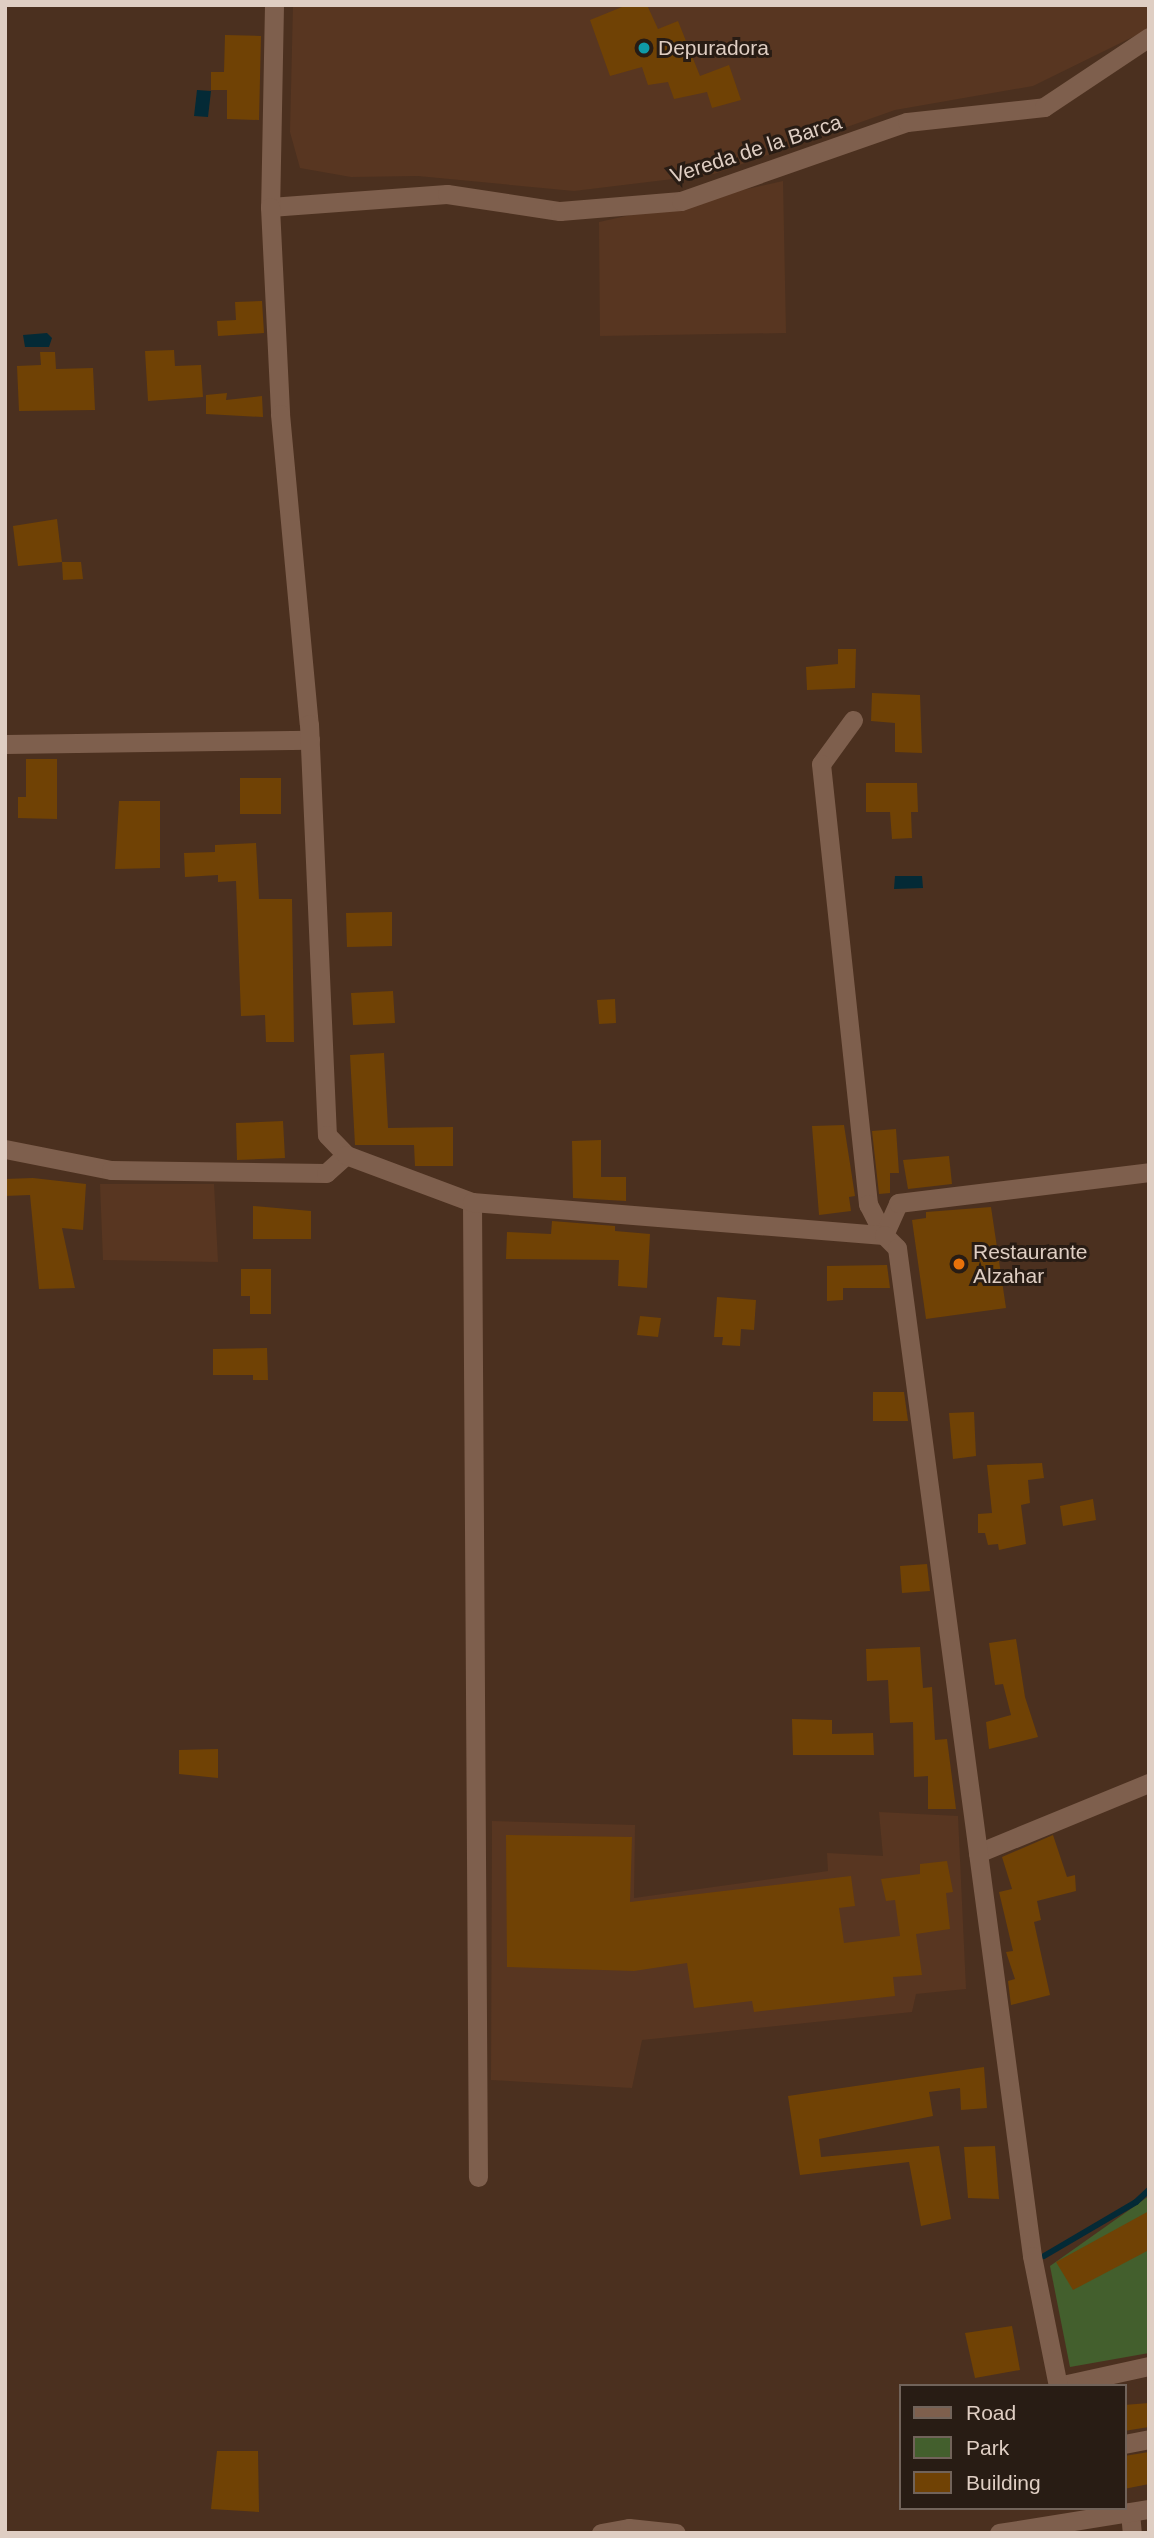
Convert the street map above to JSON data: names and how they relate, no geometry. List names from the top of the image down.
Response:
{
  "streets": {
    "street": ["Vereda de la Barca"]
  },
  "places": ["Depuradora", "Restaurante Alzahar"],
  "legend": ["Road", "Park", "Building"]
}
